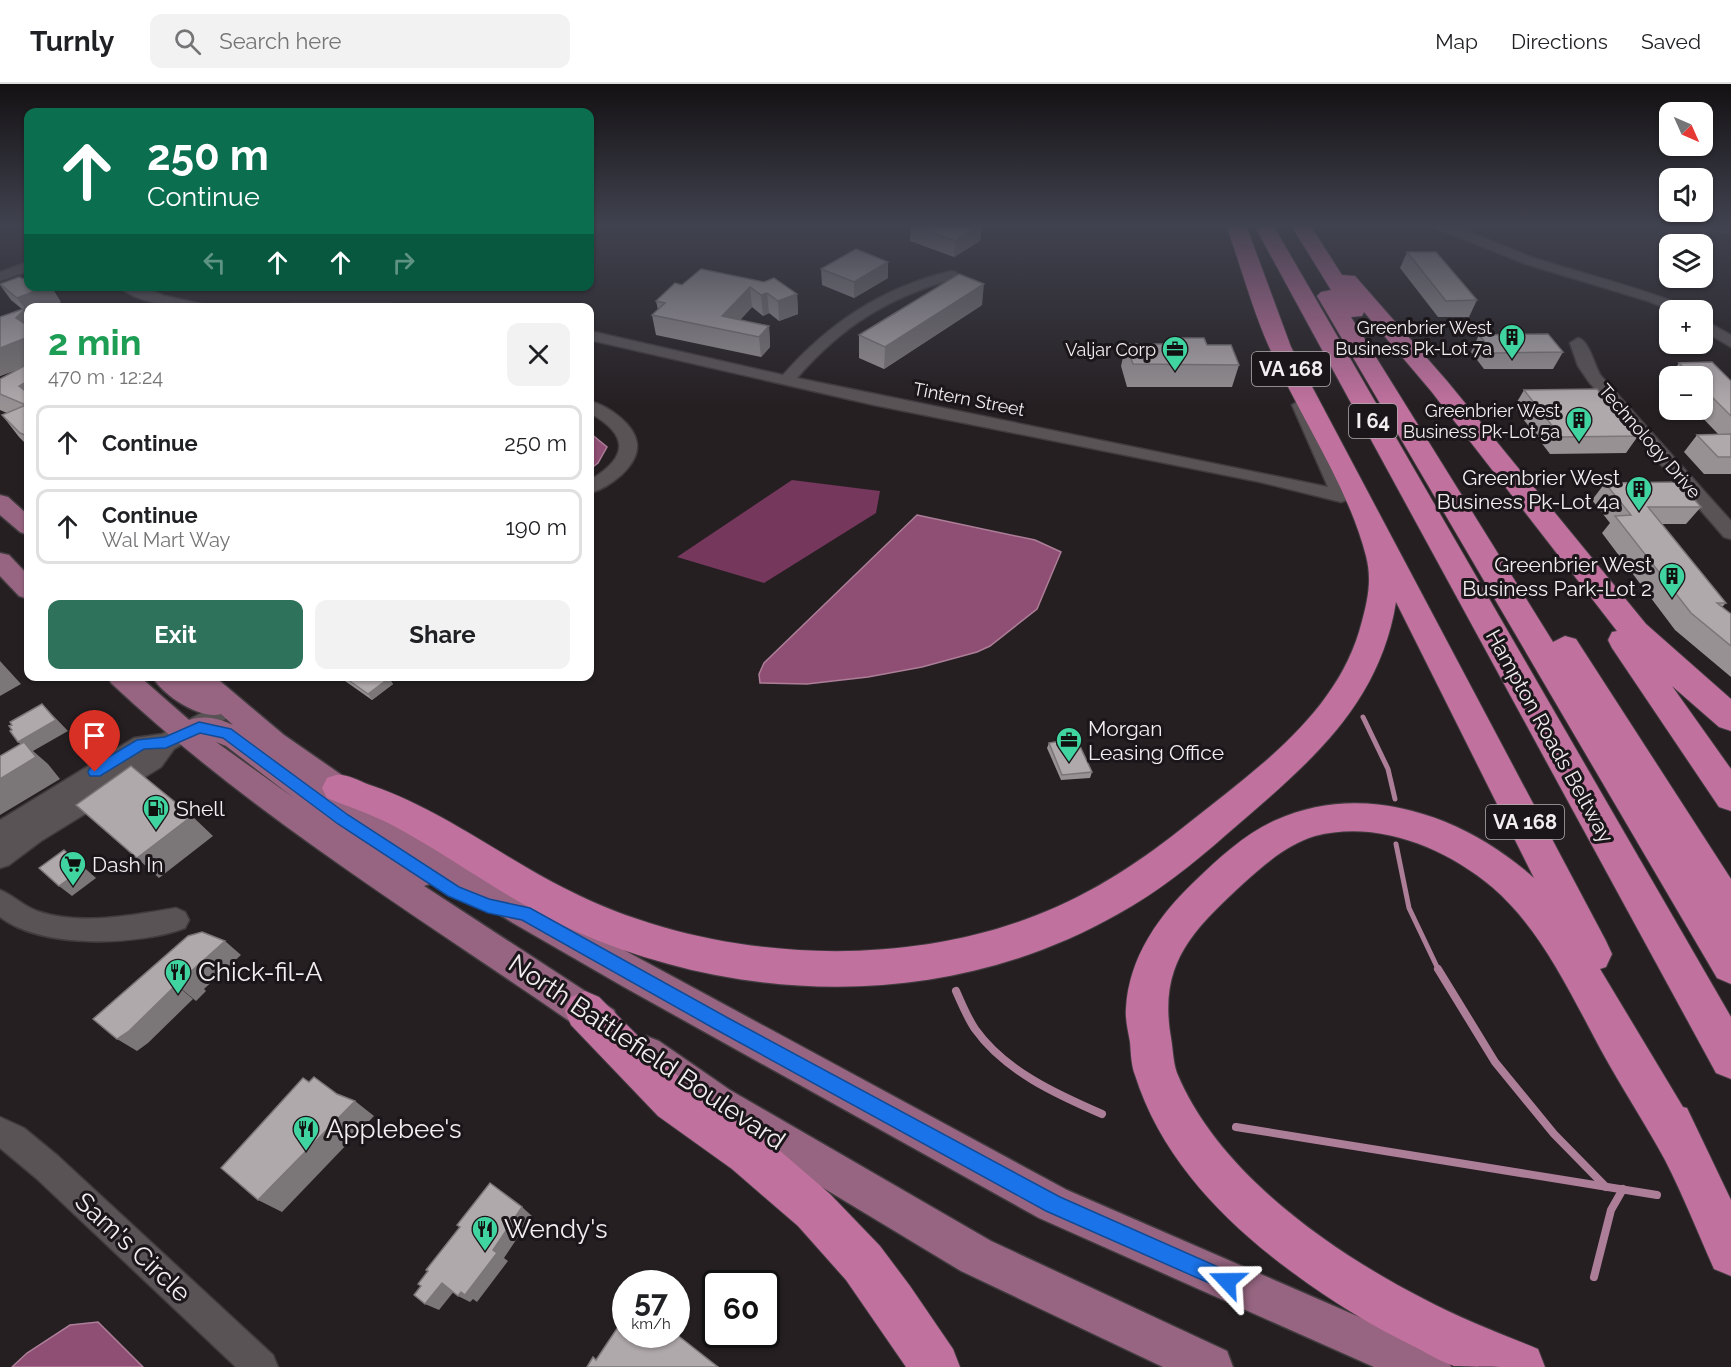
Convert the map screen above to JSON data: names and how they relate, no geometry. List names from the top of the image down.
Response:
{
  "streets": {
    "highway": ["VA 168", "I 64", "Hampton Roads Beltway"],
    "main road": ["North Battlefield Boulevard"],
    "street": ["Tintern Street", "Technology Drive", "Sam's Circle"]
  },
  "crossings": [
    ["VA 168", "Tintern Street"]
  ],
  "places": {
    "building": [
      "Greenbrier West Business Pk-Lot 7a",
      "Greenbrier West Business Pk-Lot 5a",
      "Greenbrier West Business Pk-Lot 4a",
      "Greenbrier West Business Park-Lot 2"
    ],
    "office": ["Valjar Corp", "Morgan Leasing Office"],
    "fuel station": ["Shell"],
    "supermarket": ["Dash In"],
    "restaurant": ["Chick-fil-A", "Applebee's", "Wendy's"]
  },
  "north": "bottom right",
  "page": {
    "header": "Turnly",
    "search": "Search here",
    "nav": ["Map", "Directions", "Saved"],
    "map_buttons": ["+", "−"],
    "turn": ["250 m", "Continue"],
    "heading": ["2 min", "470 m · 12:24"],
    "list": [
      {
        "name": "Continue",
        "value": "250 m"
      },
      {
        "name": "Continue",
        "note": "Wal Mart Way",
        "value": "190 m"
      }
    ],
    "buttons": ["Exit", "Share"],
    "speed": "57 km/h",
    "limit": "60"
  }
}
